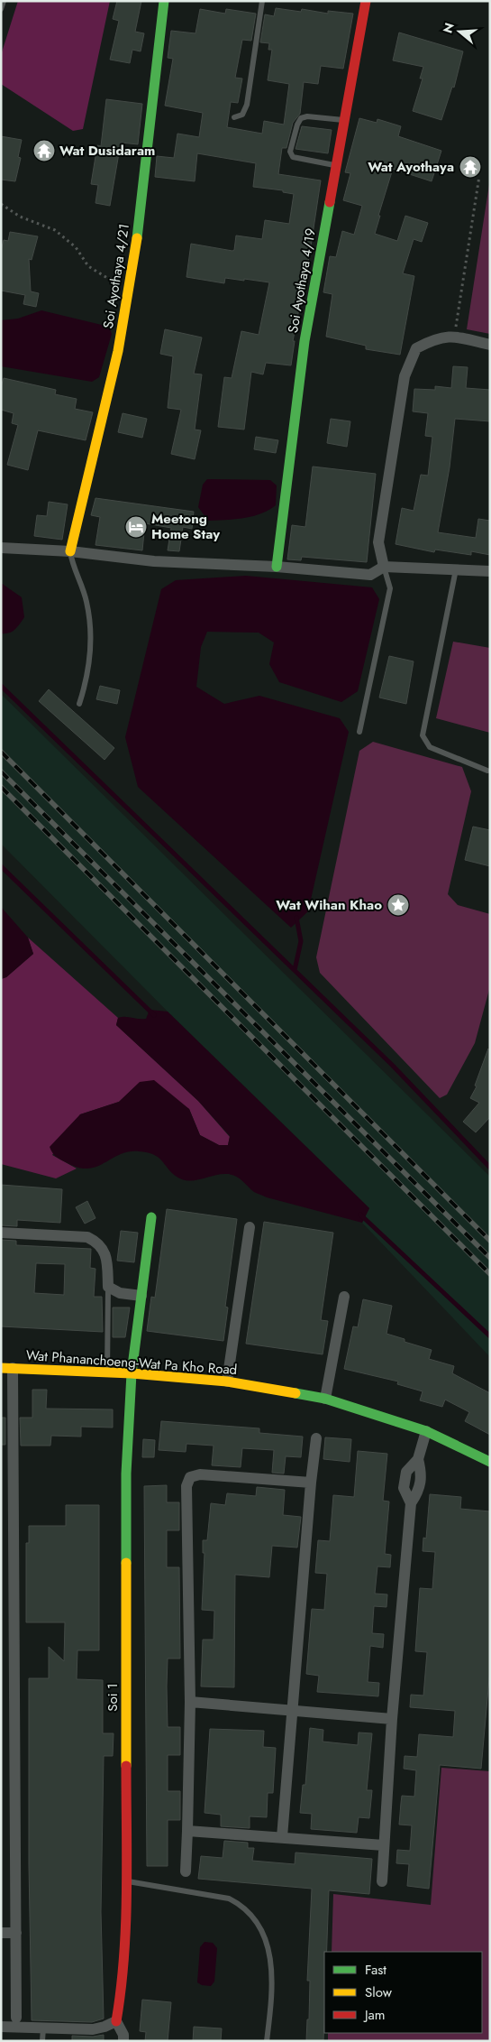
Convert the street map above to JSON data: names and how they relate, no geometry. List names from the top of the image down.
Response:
{
  "streets": {
    "street": [
      "Soi Ayothaya 4/21",
      "Soi Ayothaya 4/19",
      "Wat Phananchoeng-Wat Pa Kho Road",
      "Soi 1"
    ]
  },
  "crossings": [
    ["Wat Phananchoeng-Wat Pa Kho Road", "Soi 1"]
  ],
  "places": {
    "temple": ["Wat Dusidaram", "Wat Ayothaya"],
    "hotel": ["Meetong Home Stay"],
    "place": ["Wat Wihan Khao"]
  },
  "legend": ["Fast", "Slow", "Jam"],
  "north": "left"
}
